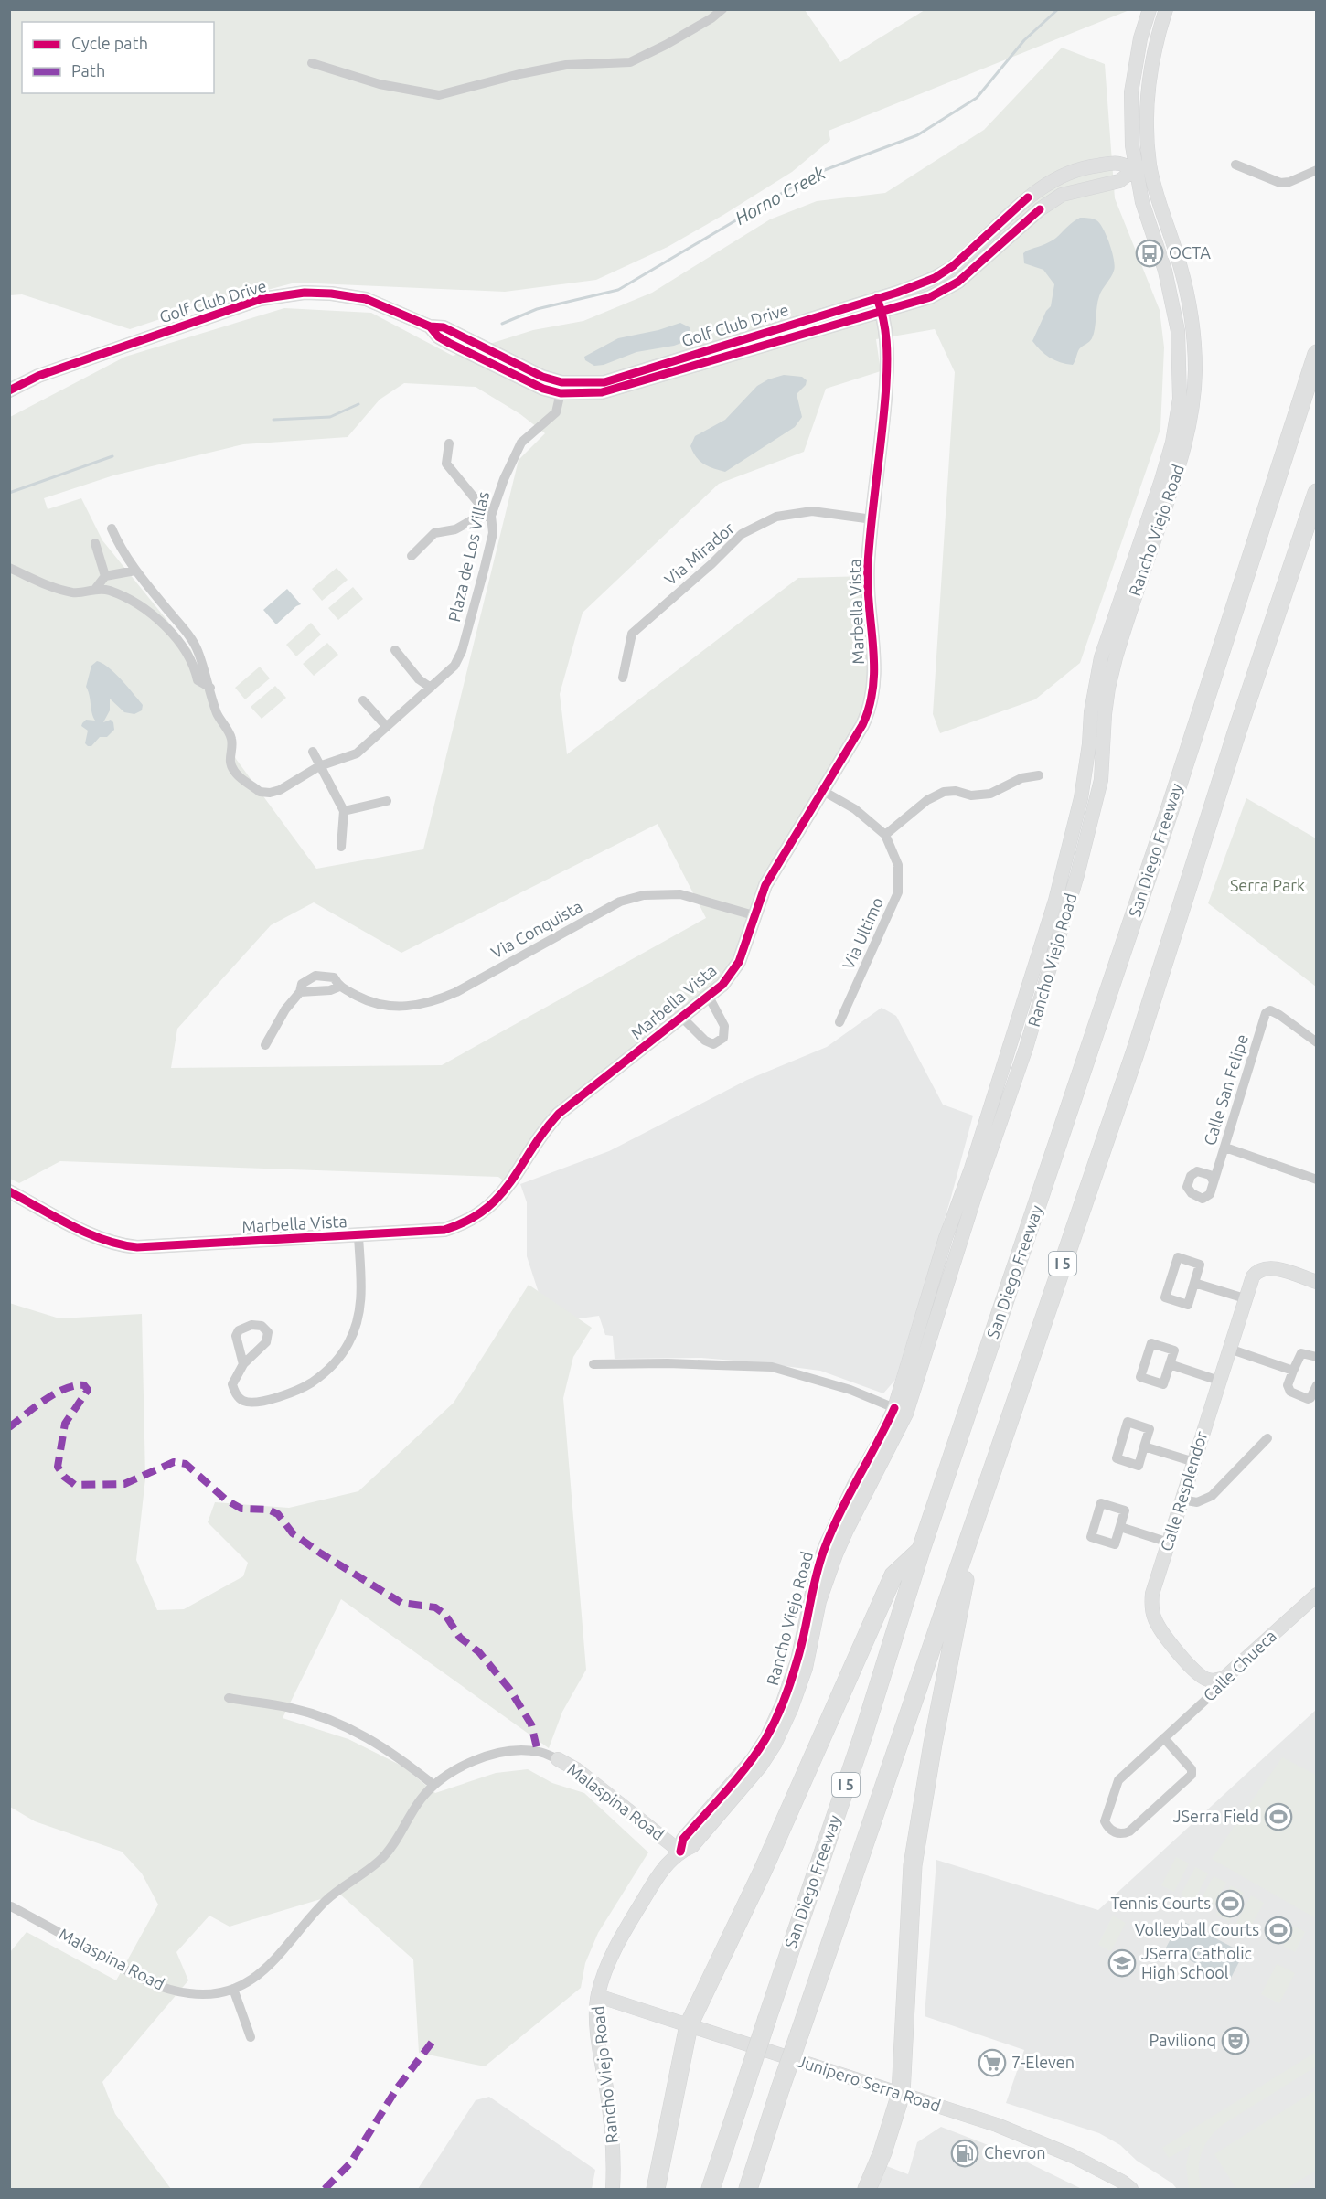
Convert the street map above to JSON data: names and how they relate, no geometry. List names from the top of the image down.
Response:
{
  "streets": {
    "highway": ["San Diego Freeway", "I 5"],
    "main road": [
      "Golf Club Drive",
      "Rancho Viejo Road",
      "Marbella Vista",
      "Calle Resplendor",
      "Calle Chueca",
      "Malaspina Road",
      "Junipero Serra Road"
    ],
    "street": [
      "Via Mirador",
      "Plaza de Los Villas",
      "Via Conquista",
      "Via Ultimo",
      "Calle San Felipe"
    ]
  },
  "crossings": [
    ["Golf Club Drive", "Rancho Viejo Road"],
    ["Golf Club Drive", "Plaza de Los Villas"],
    ["Golf Club Drive", "Marbella Vista"],
    ["Rancho Viejo Road", "Malaspina Road"],
    ["Rancho Viejo Road", "Junipero Serra Road"],
    ["Via Mirador", "Marbella Vista"],
    ["Marbella Vista", "Via Conquista"],
    ["Marbella Vista", "Via Ultimo"],
    ["Calle Resplendor", "Calle Chueca"]
  ],
  "water": ["Horno Creek"],
  "parks": ["Serra Park"],
  "places": {
    "bus stop": ["OCTA"],
    "sports": ["JSerra Field", "Tennis Courts", "Volleyball Courts"],
    "school or university": ["JSerra Catholic High School"],
    "theatre": ["Pavilionq"],
    "supermarket": ["7-Eleven"],
    "fuel station": ["Chevron"]
  },
  "legend": ["Cycle path", "Path"]
}
